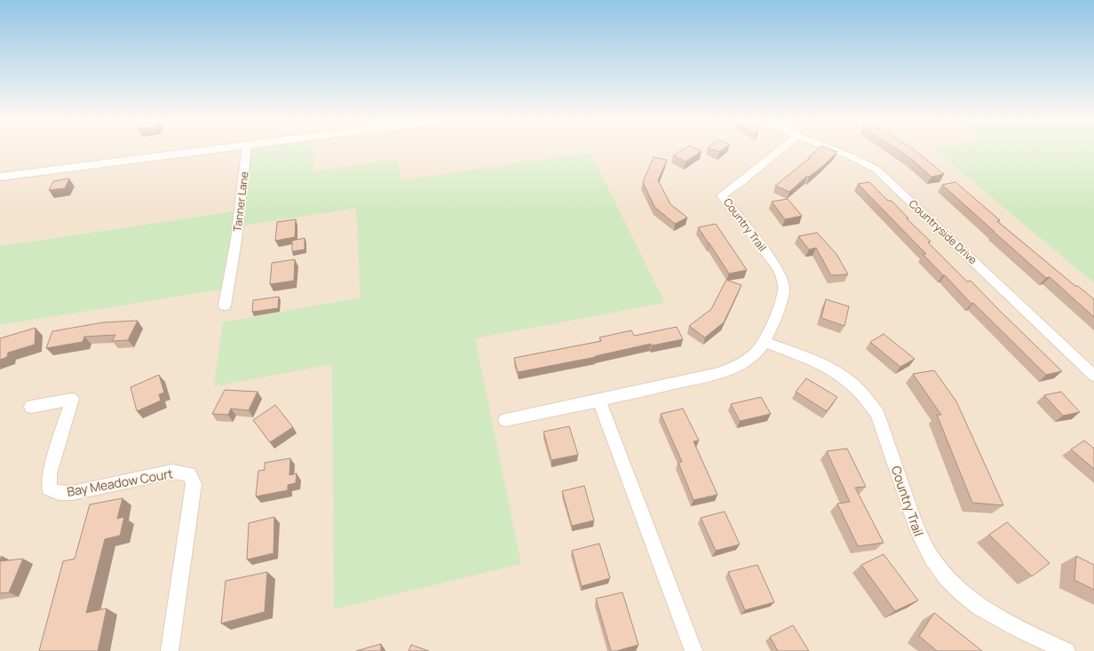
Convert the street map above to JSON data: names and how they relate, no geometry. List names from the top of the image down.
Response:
{
  "streets": {
    "street": [
      "Tanner Lane",
      "Country Trail",
      "Countryside Drive",
      "Bay Meadow Court"
    ]
  }
}
